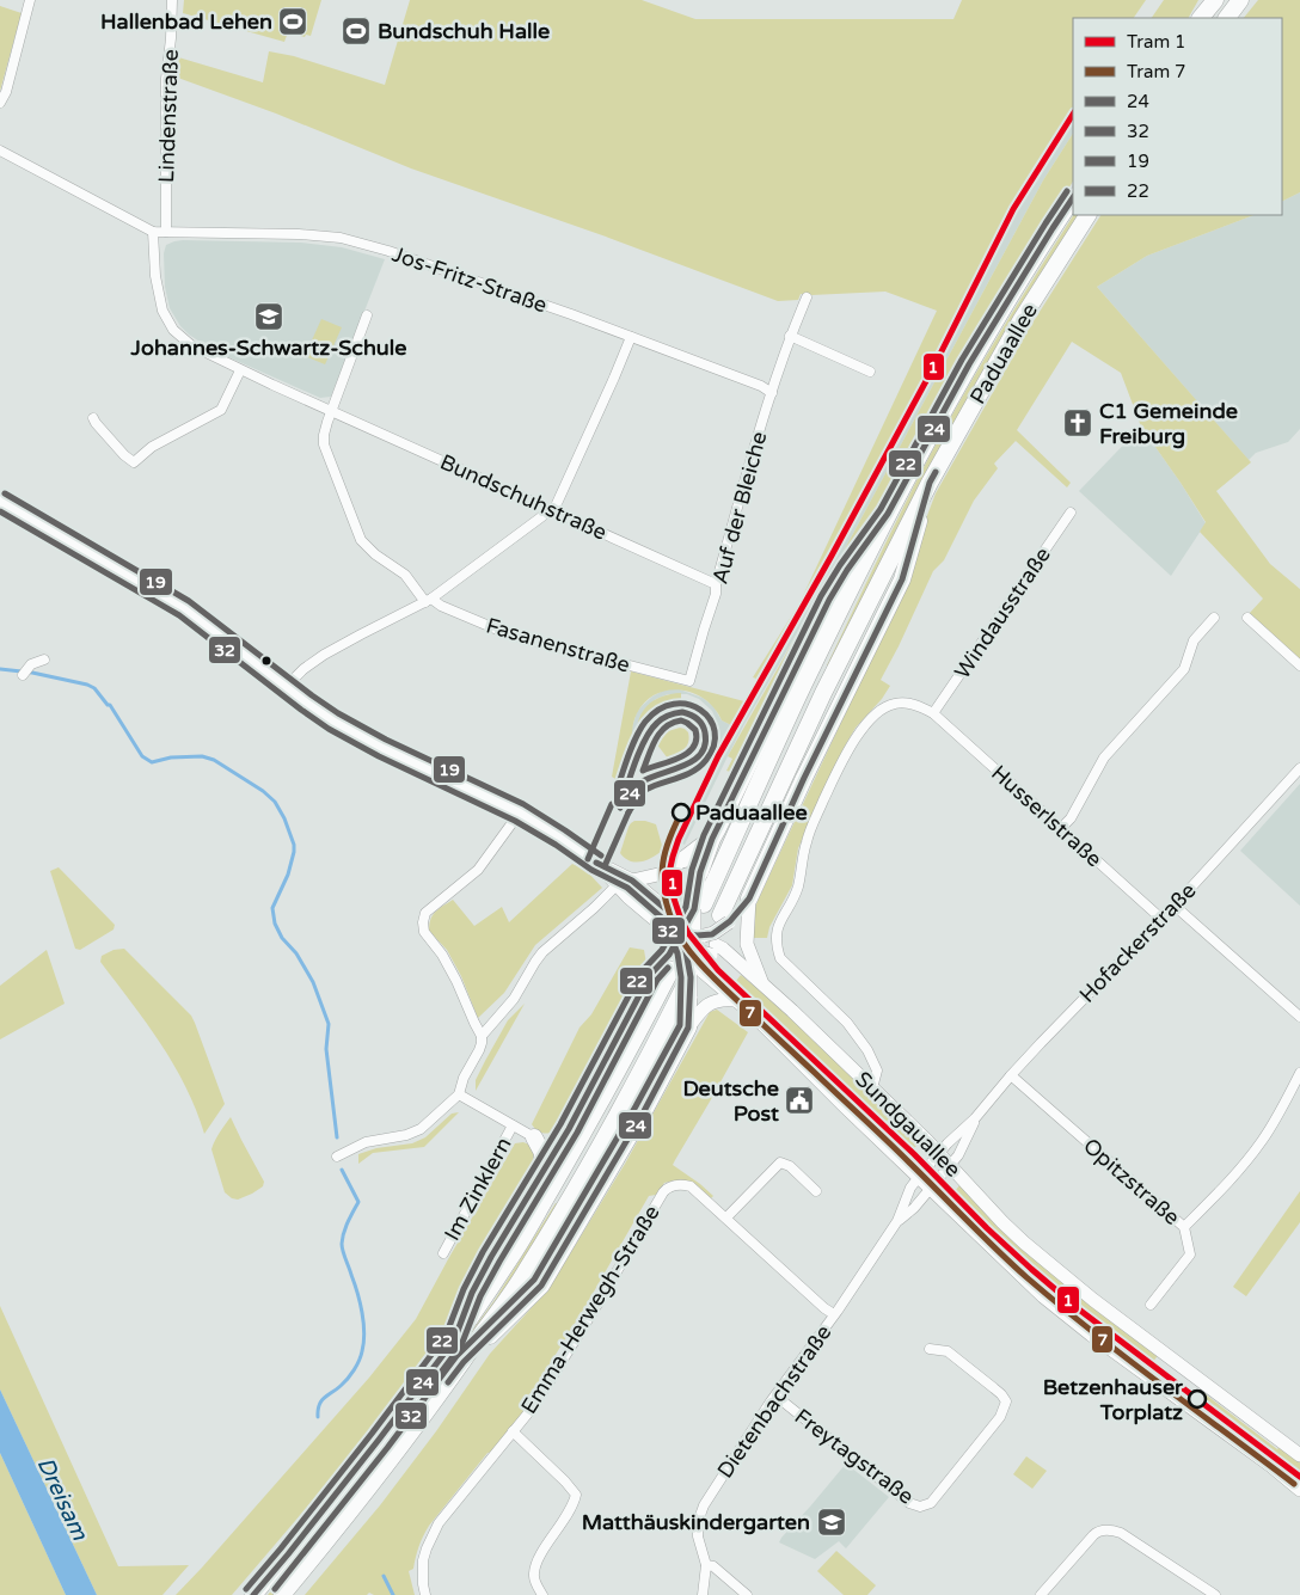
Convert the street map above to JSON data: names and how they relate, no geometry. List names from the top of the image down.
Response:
{
  "streets": {
    "highway": ["Paduaallee"],
    "street": [
      "Lindenstraße",
      "Jos-Fritz-Straße",
      "Bundschuhstraße",
      "Auf der Bleiche",
      "Windausstraße",
      "Fasanenstraße",
      "Husserlstraße",
      "Hofackerstraße",
      "Sundgauallee",
      "Opitzstraße",
      "Im Zinklern",
      "Emma-Herwegh-Straße",
      "Dietenbachstraße",
      "Freytagstraße"
    ]
  },
  "crossings": [
    ["Lindenstraße", "Jos-Fritz-Straße"],
    ["Jos-Fritz-Straße", "Bundschuhstraße"],
    ["Jos-Fritz-Straße", "Auf der Bleiche"],
    ["Bundschuhstraße", "Auf der Bleiche"],
    ["Bundschuhstraße", "Fasanenstraße"],
    ["Auf der Bleiche", "Fasanenstraße"],
    ["Windausstraße", "Husserlstraße"],
    ["Husserlstraße", "Hofackerstraße"],
    ["Hofackerstraße", "Sundgauallee"],
    ["Hofackerstraße", "Opitzstraße"],
    ["Hofackerstraße", "Dietenbachstraße"],
    ["Sundgauallee", "Dietenbachstraße"],
    ["Dietenbachstraße", "Freytagstraße"]
  ],
  "water": ["Dreisam"],
  "places": {
    "sports": ["Hallenbad Lehen", "Bundschuh Halle"],
    "school or university": ["Johannes-Schwartz-Schule", "Matthäuskindergarten"],
    "church": ["C1 Gemeinde Freiburg"],
    "other": ["Paduaallee", "Betzenhauser Torplatz"],
    "public building": ["Deutsche Post"]
  },
  "lines": [
    "tram line 1",
    "transit line 22",
    "transit line 24",
    "transit line 19",
    "transit line 32",
    "tram line 7"
  ],
  "legend": [
    "Tram 1",
    "Tram 7",
    "24",
    "32",
    "19",
    "22"
  ]
}
